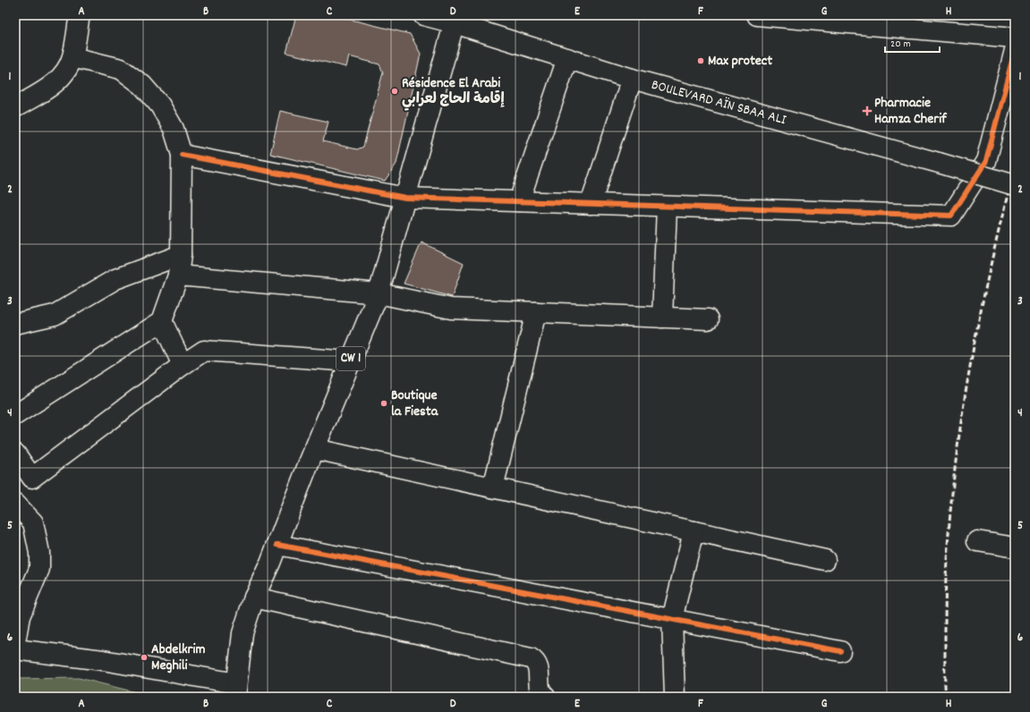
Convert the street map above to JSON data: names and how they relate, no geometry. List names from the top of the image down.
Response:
{
  "streets": {
    "street": ["BOULEVARD AÏN SBAA ALI", "CW 1"]
  },
  "crossings": [
    ["BOULEVARD AÏN SBAA ALI", "CW 1"]
  ],
  "places": {
    "other": [
      "Max protect",
      "Résidence El Arabi إقامة الحاج لعرابي",
      "Boutique la Fiesta",
      "Abdelkrim Meghili"
    ],
    "health": ["Pharmacie Hamza Cherif"]
  },
  "scale_bar": "20 m",
  "grid": {
    "columns": [
      "A",
      "B",
      "C",
      "D",
      "E",
      "F",
      "G",
      "H"
    ],
    "rows": [
      "1",
      "2",
      "3",
      "4",
      "5",
      "6"
    ]
  }
}
